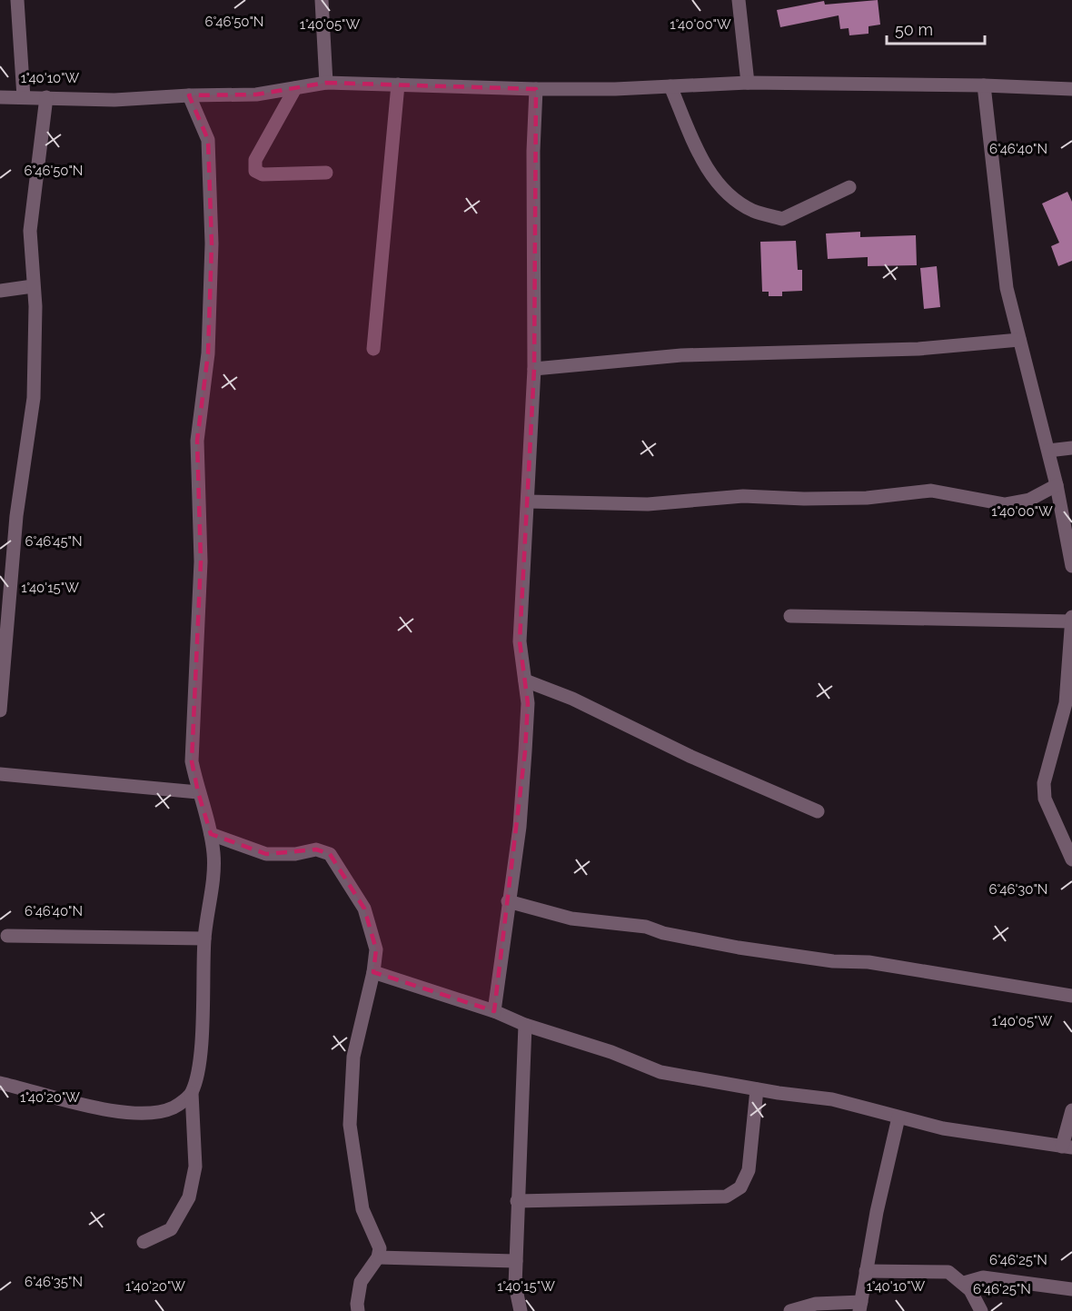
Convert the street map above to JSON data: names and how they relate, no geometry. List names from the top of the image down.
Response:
{
  "scale_bar": "50 m",
  "coordinates": [
    "6°46'50\"N",
    "1°40'05\"W",
    "1°40'00\"W",
    "1°40'10\"W",
    "6°46'40\"N",
    "6°46'45\"N",
    "1°40'15\"W",
    "6°46'30\"N",
    "1°40'20\"W",
    "6°46'25\"N",
    "6°46'35\"N"
  ]
}
